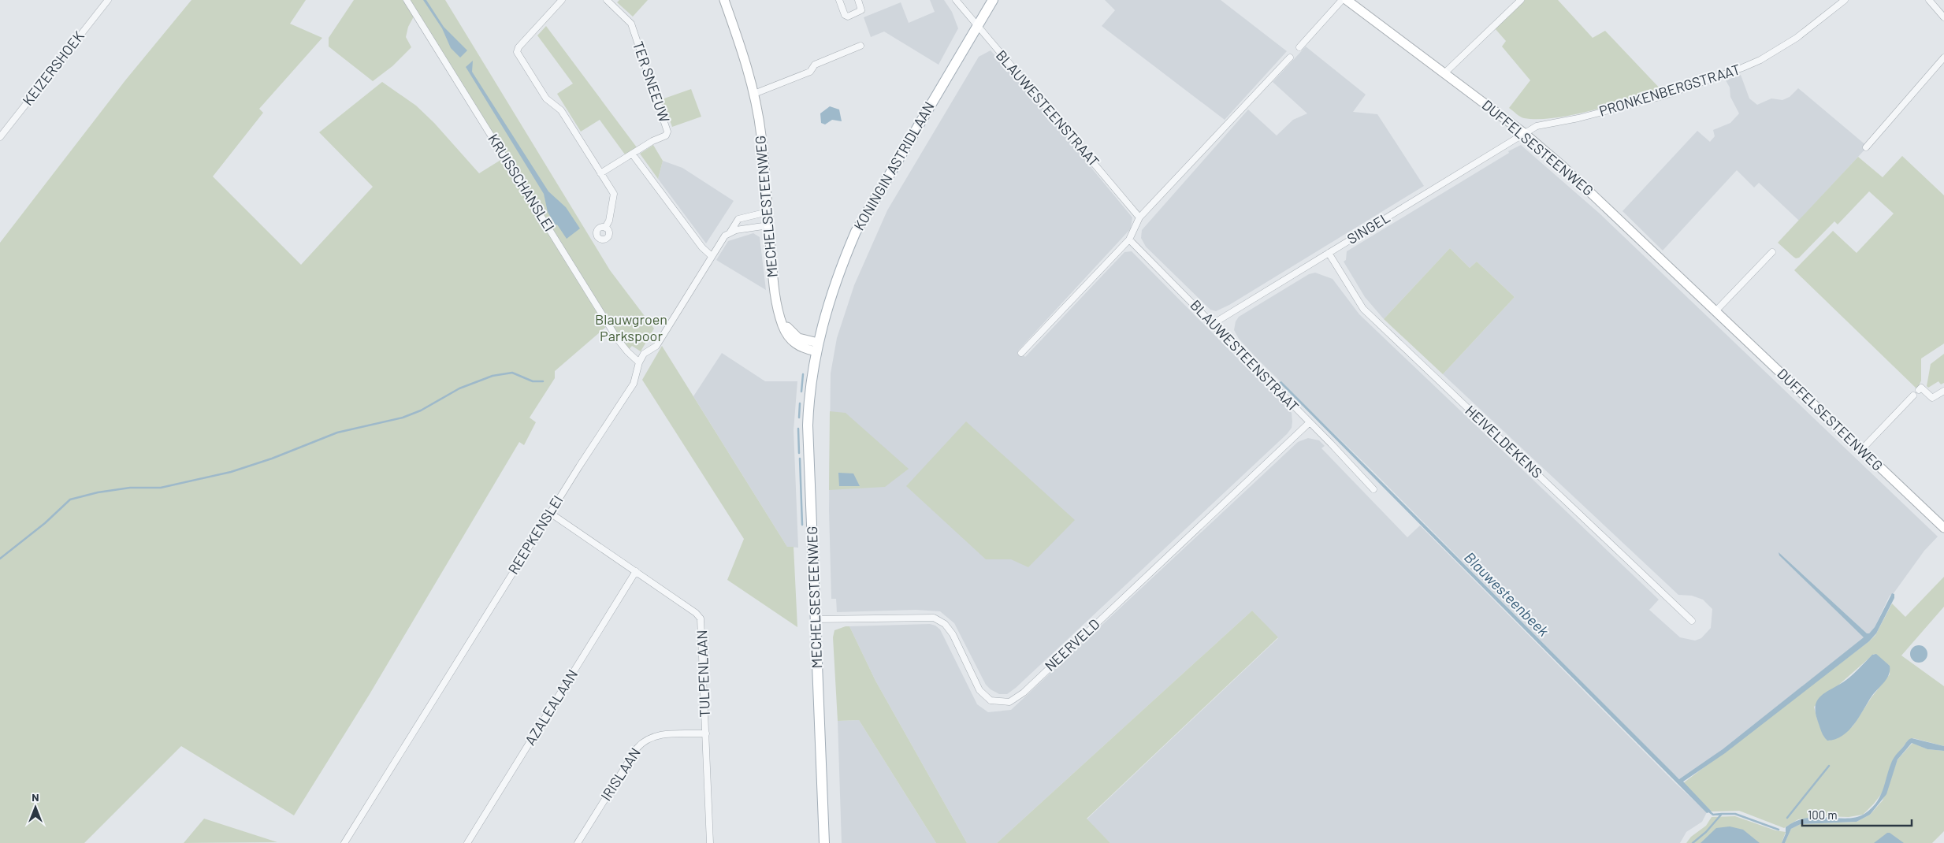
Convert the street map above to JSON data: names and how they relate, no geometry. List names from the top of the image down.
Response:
{
  "streets": {
    "main road": ["KONINGIN ASTRIDLAAN", "MECHELSESTEENWEG"],
    "street": [
      "KEIZERSHOEK",
      "TER SNEEUW",
      "PRONKENBERGSTRAAT",
      "BLAUWESTEENSTRAAT",
      "DUFFELSESTEENWEG",
      "KRUISSCHANSLEI",
      "SINGEL",
      "HEIVELDEKENS",
      "REEPKENSLEI",
      "NEERVELD",
      "TULPENLAAN",
      "AZALEALAAN",
      "IRISLAAN"
    ]
  },
  "crossings": [
    ["PRONKENBERGSTRAAT", "DUFFELSESTEENWEG"],
    ["PRONKENBERGSTRAAT", "SINGEL"],
    ["BLAUWESTEENSTRAAT", "KONINGIN ASTRIDLAAN"],
    ["BLAUWESTEENSTRAAT", "SINGEL"],
    ["BLAUWESTEENSTRAAT", "NEERVELD"],
    ["DUFFELSESTEENWEG", "SINGEL"],
    ["KONINGIN ASTRIDLAAN", "MECHELSESTEENWEG"],
    ["KRUISSCHANSLEI", "REEPKENSLEI"],
    ["MECHELSESTEENWEG", "REEPKENSLEI"],
    ["MECHELSESTEENWEG", "NEERVELD"],
    ["SINGEL", "HEIVELDEKENS"],
    ["REEPKENSLEI", "TULPENLAAN"],
    ["TULPENLAAN", "AZALEALAAN"],
    ["TULPENLAAN", "IRISLAAN"]
  ],
  "water": ["Blauwesteenbeek"],
  "parks": ["Blauwgroen Parkspoor"],
  "scale_bar": "100 m",
  "north": "top"
}
